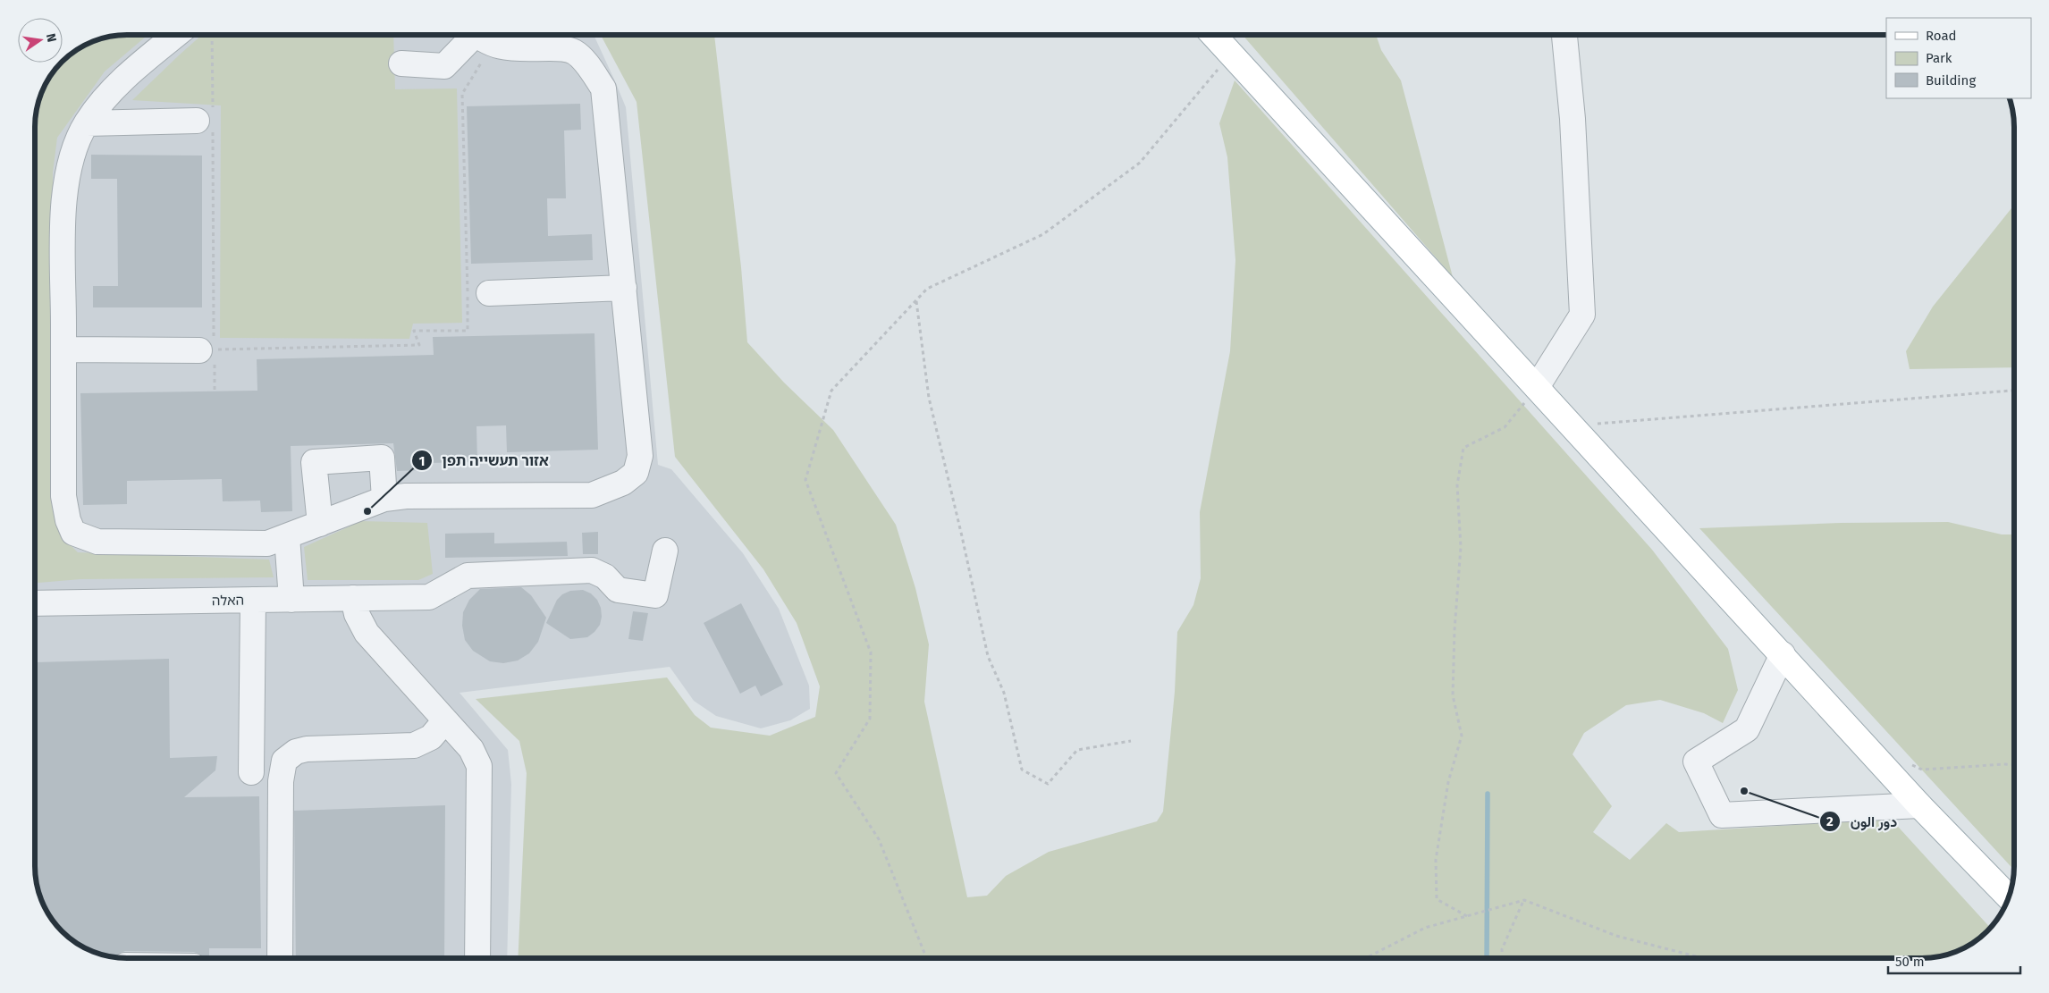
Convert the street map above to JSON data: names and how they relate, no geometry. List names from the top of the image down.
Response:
{
  "streets": {
    "street": ["האלה"]
  },
  "places": ["אזור תעשייה תפן", "دور الون"],
  "legend": ["Road", "Park", "Building"],
  "scale_bar": "50 m",
  "north": "right"
}
